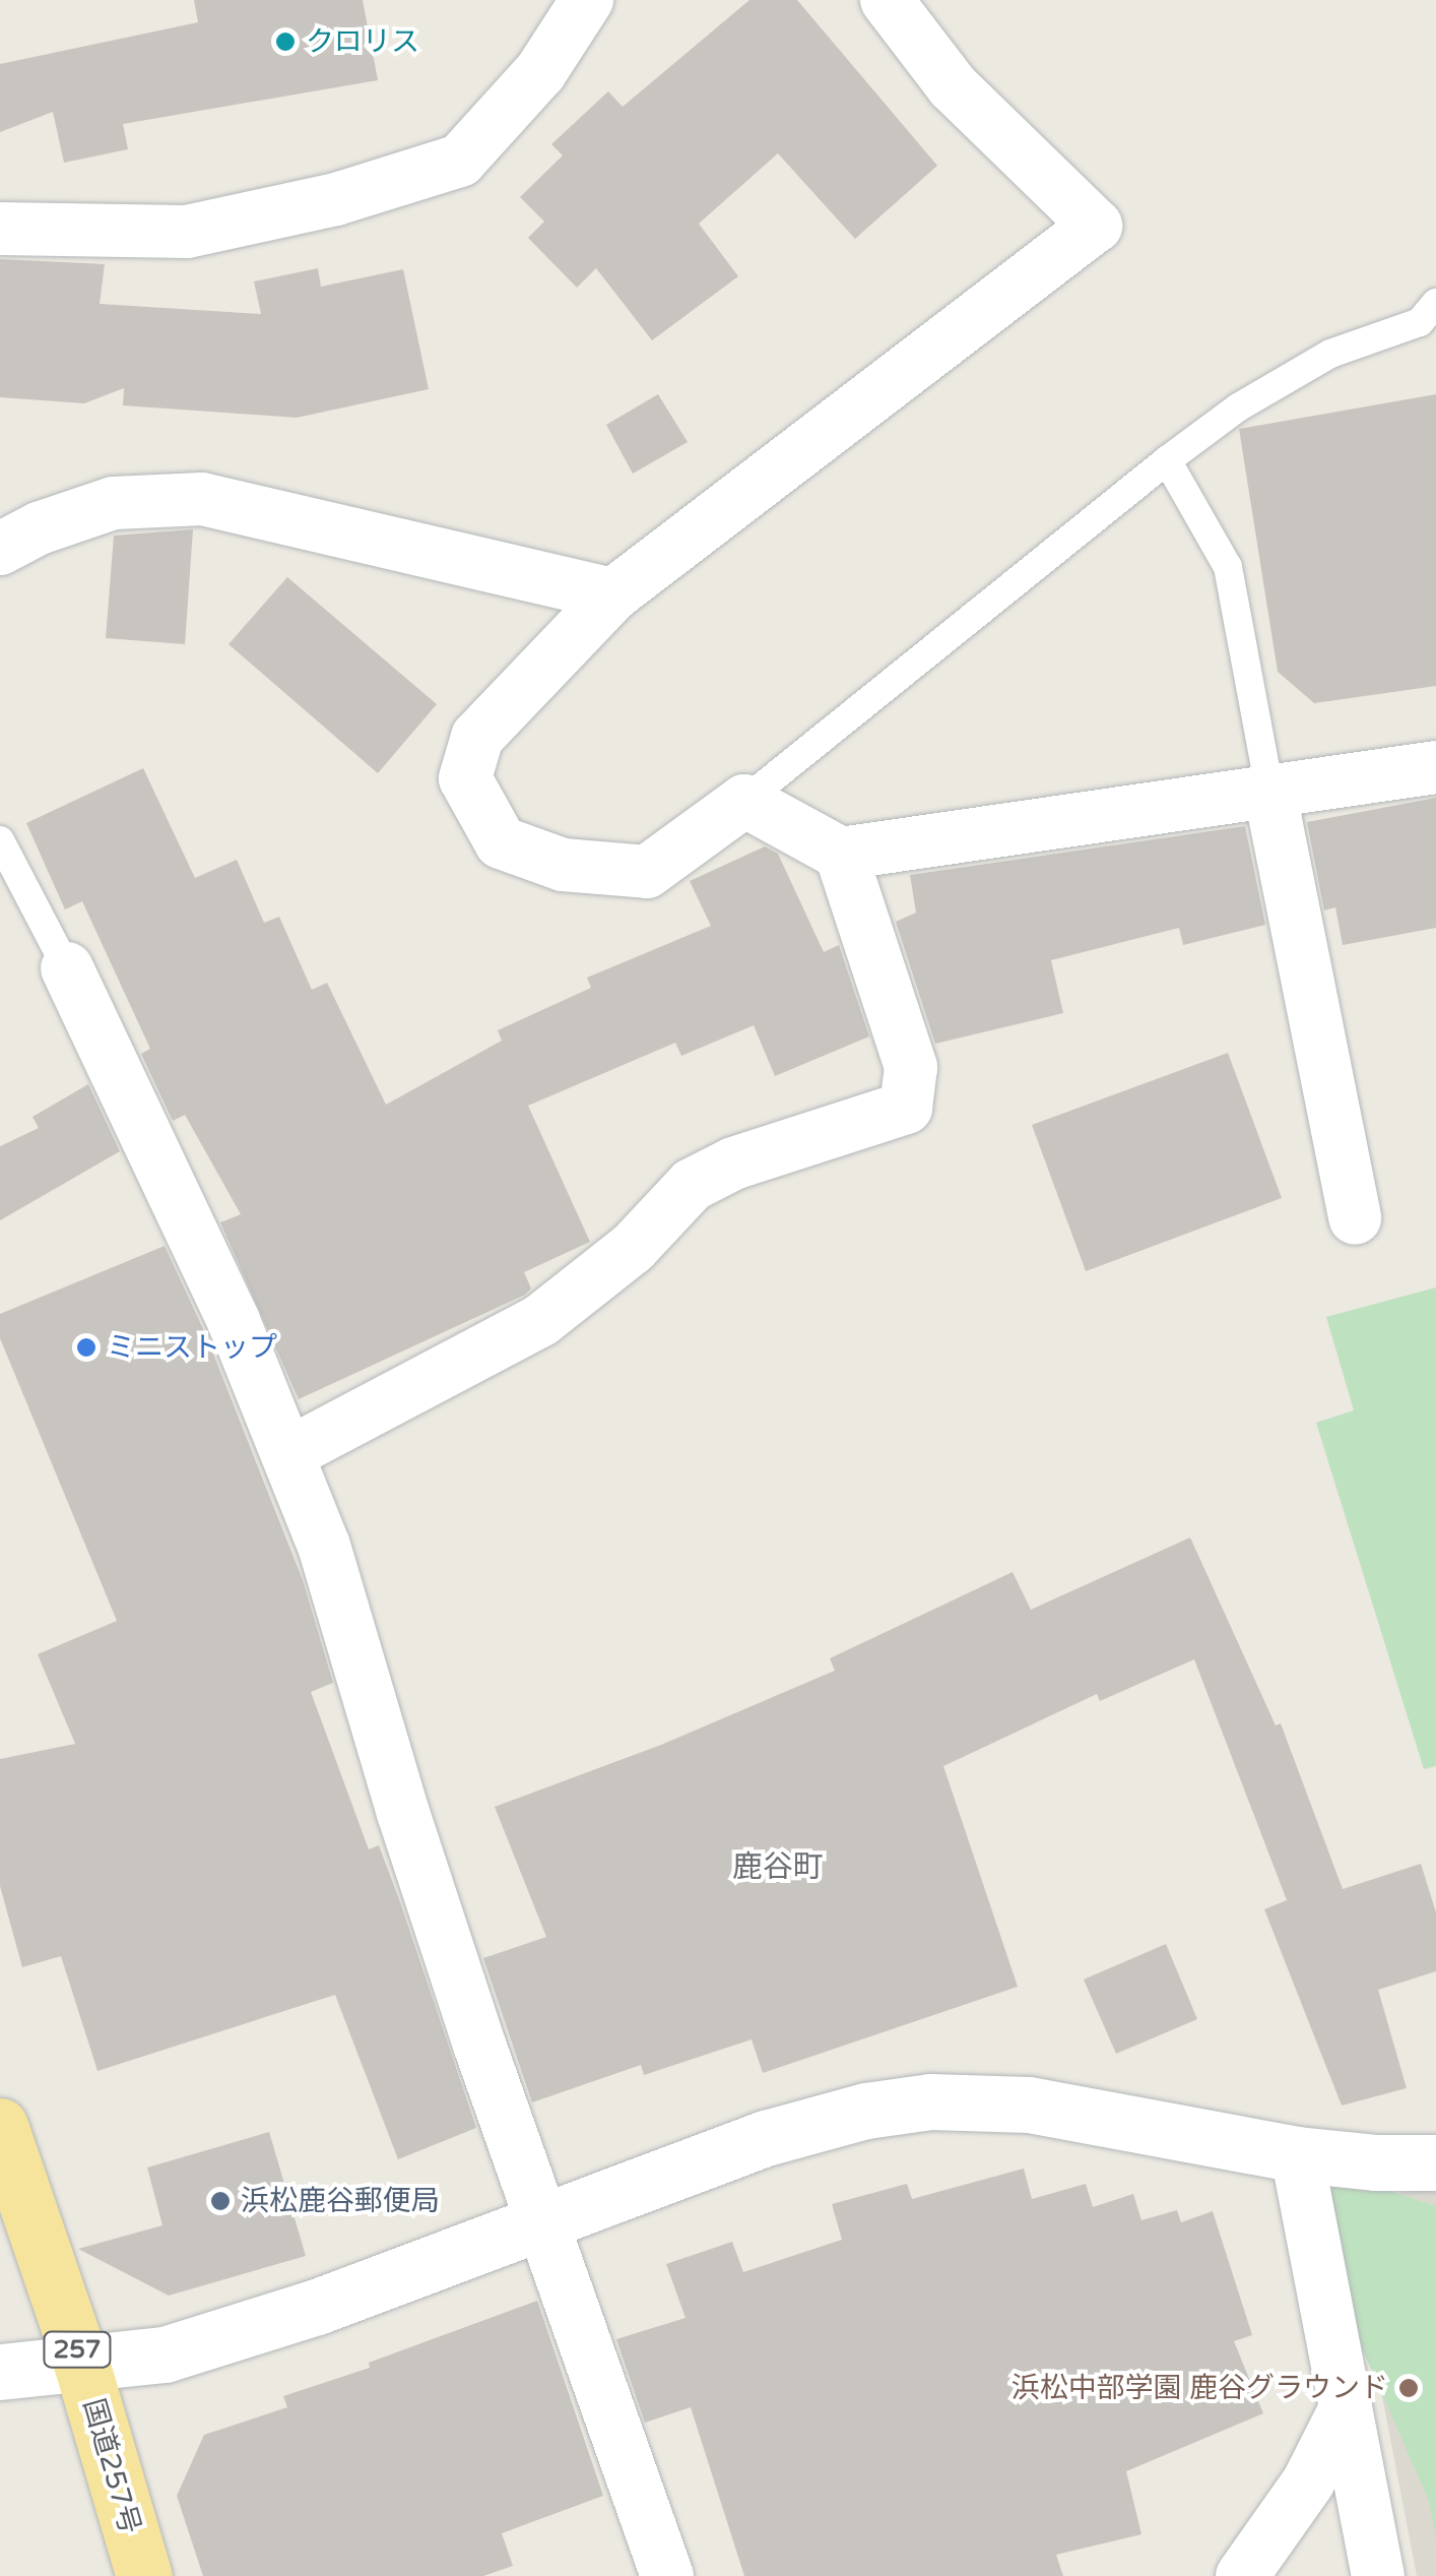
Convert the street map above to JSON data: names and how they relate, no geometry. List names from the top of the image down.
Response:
{
  "streets": {
    "highway": ["257", "国道257号"]
  },
  "districts": ["鹿谷町"],
  "places": [
    "クロリス",
    "ミニストップ",
    "浜松鹿谷郵便局",
    "浜松中部学園 鹿谷グラウンド"
  ]
}
